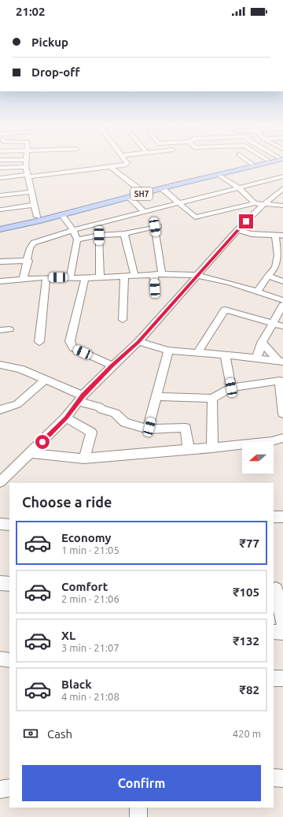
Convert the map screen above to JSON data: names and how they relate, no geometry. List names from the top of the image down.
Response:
{
  "streets": {
    "main road": ["SH7"]
  },
  "north": "left",
  "page": {
    "status": "21:02",
    "banner": ["Pickup", "Drop-off"],
    "heading": "Choose a ride",
    "list": [
      {
        "name": "Economy",
        "note": "1 min · 21:05",
        "value": "₹77"
      },
      {
        "name": "Comfort",
        "note": "2 min · 21:06",
        "value": "₹105"
      },
      {
        "name": "XL",
        "note": "3 min · 21:07",
        "value": "₹132"
      },
      {
        "name": "Black",
        "note": "4 min · 21:08",
        "value": "₹82"
      }
    ],
    "pay": ["Cash", "420 m"],
    "buttons": "Confirm"
  }
}
